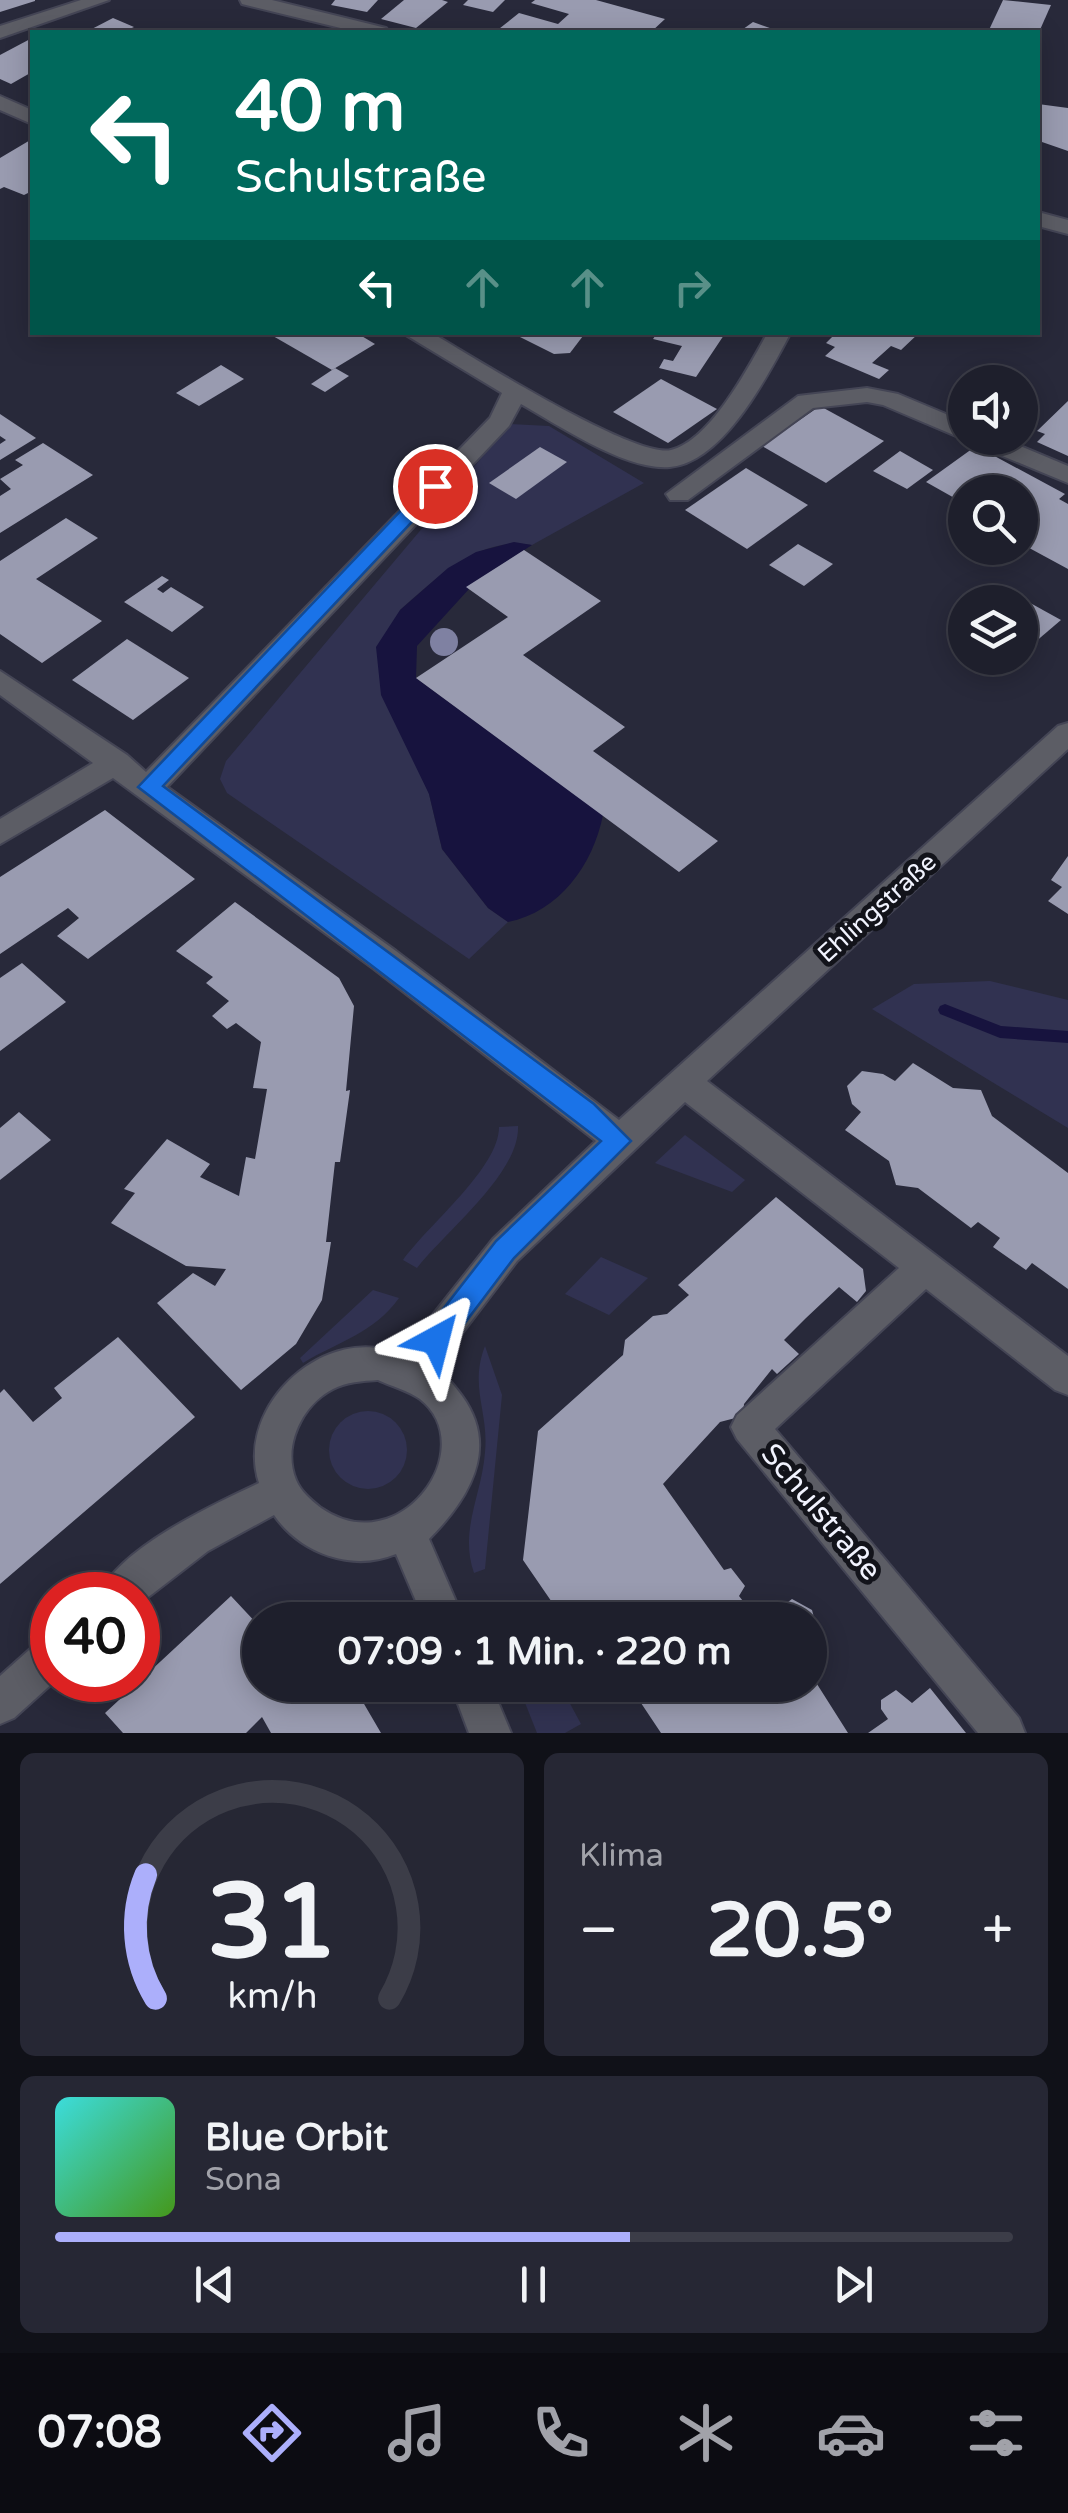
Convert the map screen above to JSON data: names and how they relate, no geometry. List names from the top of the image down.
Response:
{
  "streets": {
    "street": ["Ehlingstraße", "Schulstraße"]
  },
  "page": {
    "turn": ["40 m", "Schulstraße"],
    "limit": "40",
    "trip": "07:09 · 1 Min. · 220 m",
    "tile": "Klima",
    "heat": ["−", "20.5°", "+"],
    "song": ["Blue Orbit", "Sona"],
    "tabs": "07:08",
    "gauge": ["31", "km/h"]
  }
}
